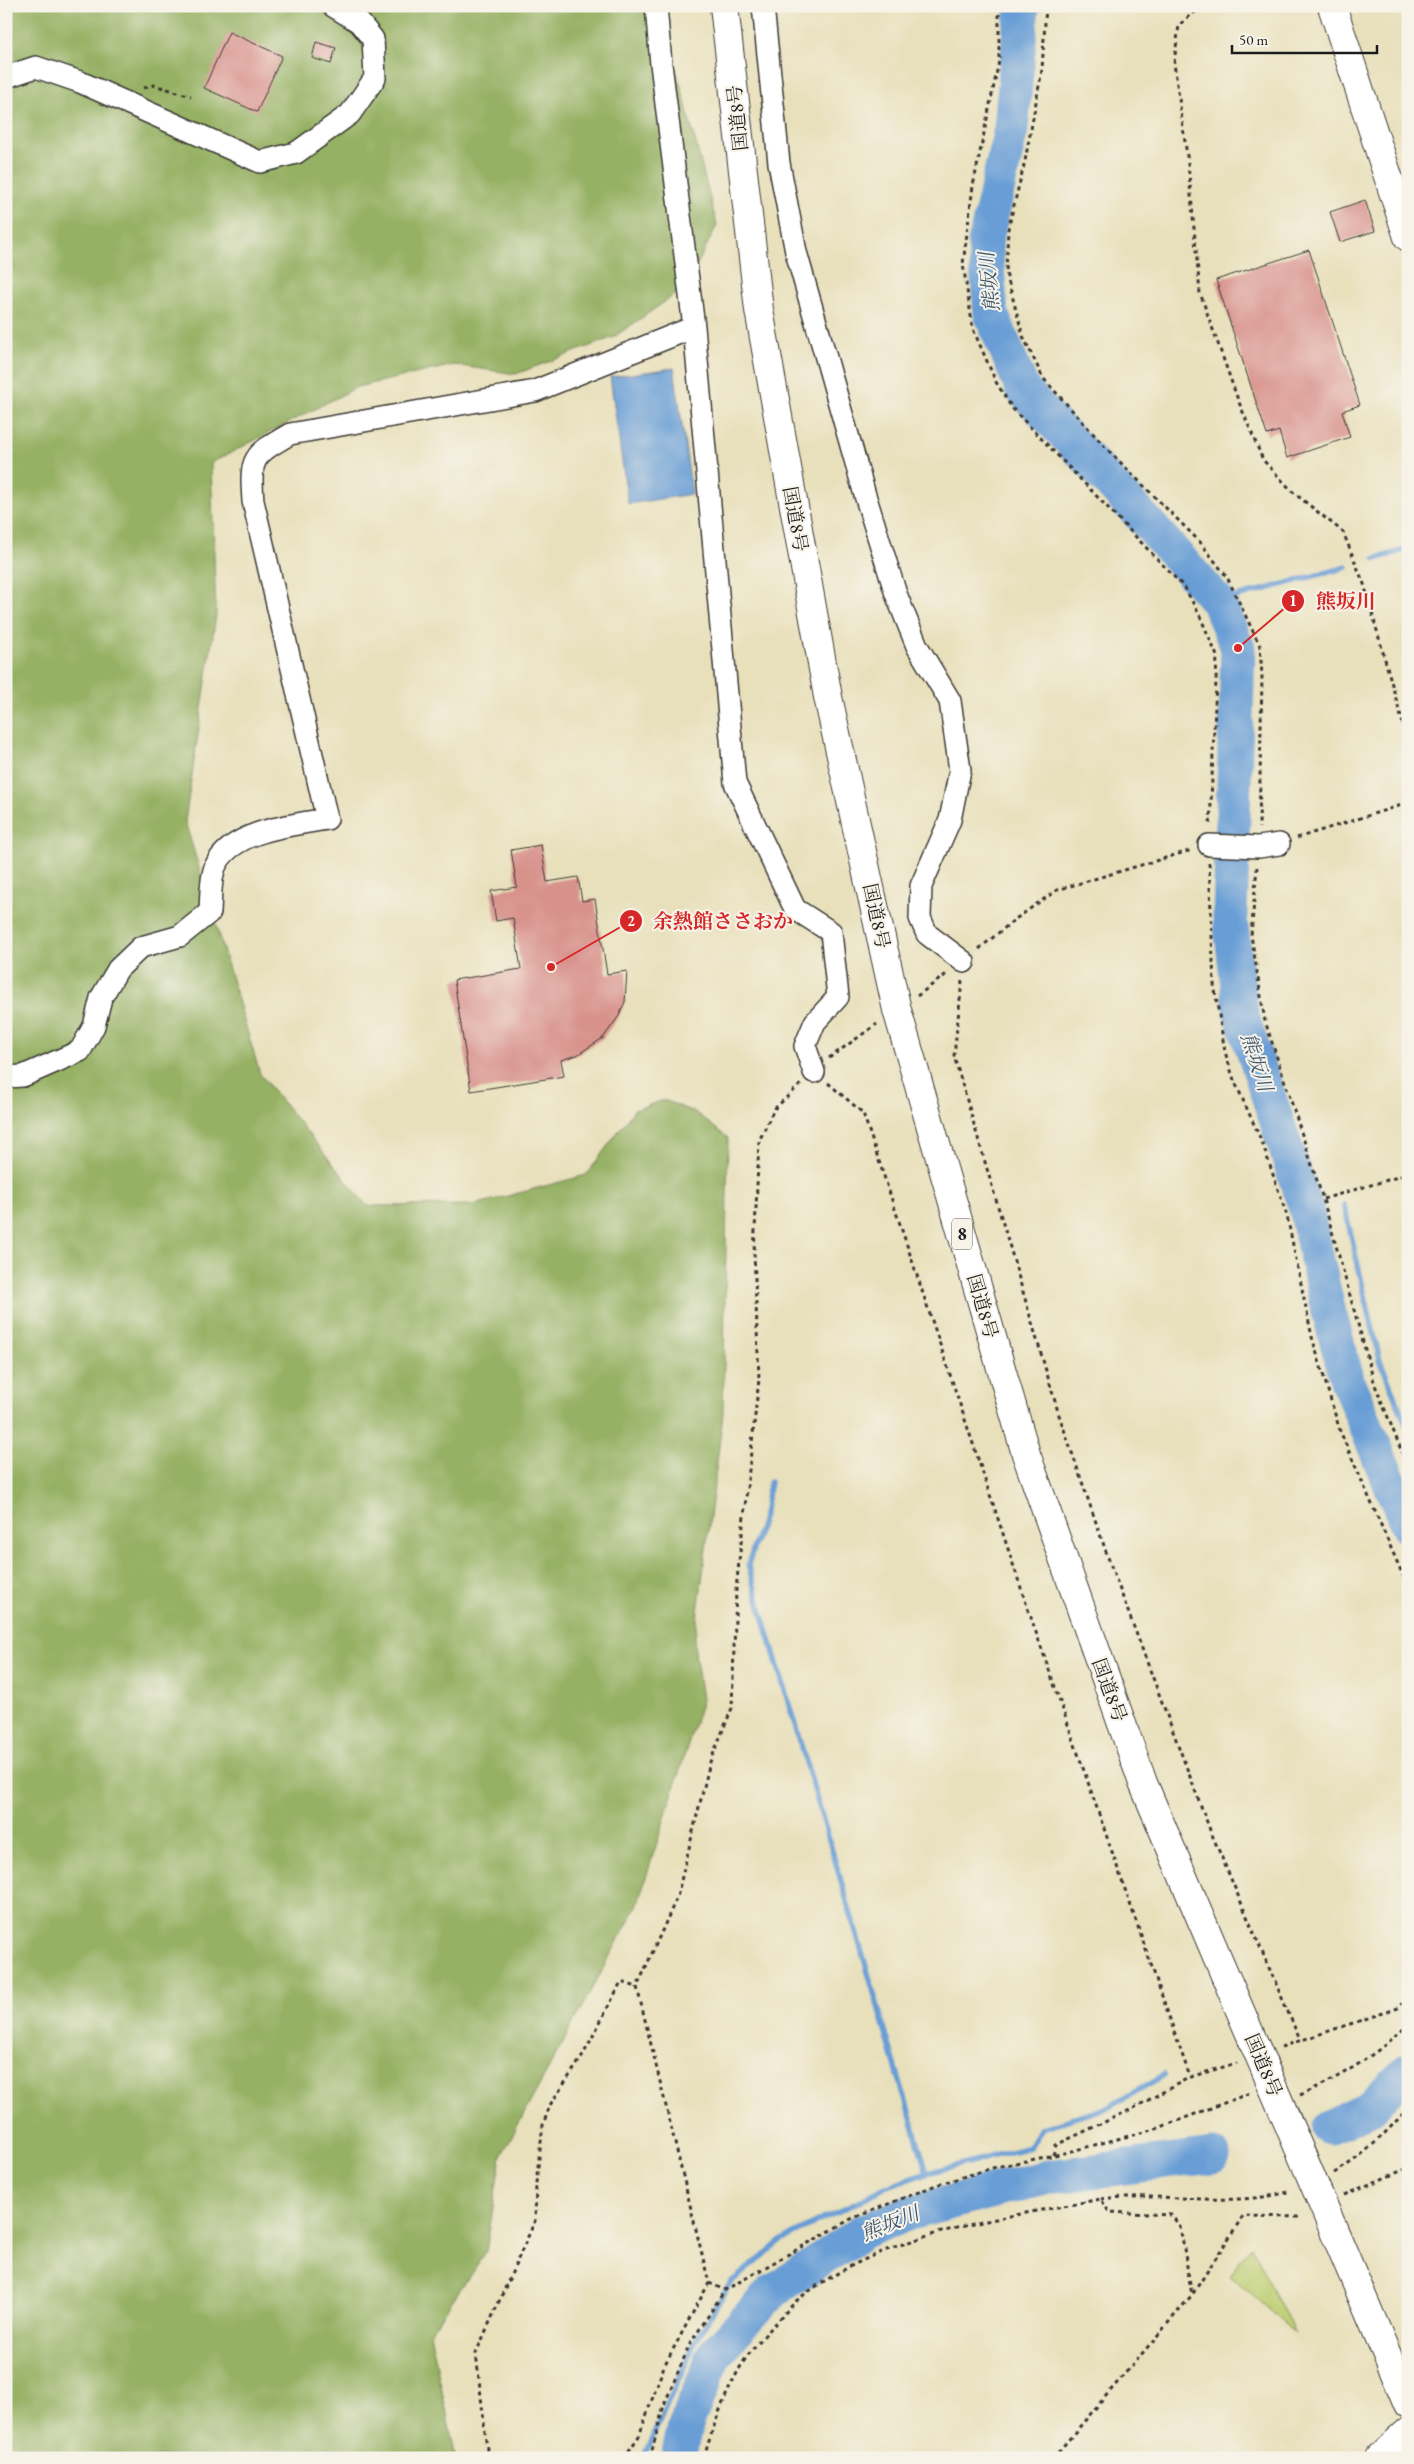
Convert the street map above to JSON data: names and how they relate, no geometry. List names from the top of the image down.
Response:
{
  "streets": {
    "main road": ["国道8号", "8"]
  },
  "water": ["熊坂川"],
  "places": ["熊坂川", "余熱館ささおか"],
  "scale_bar": "50 m"
}
